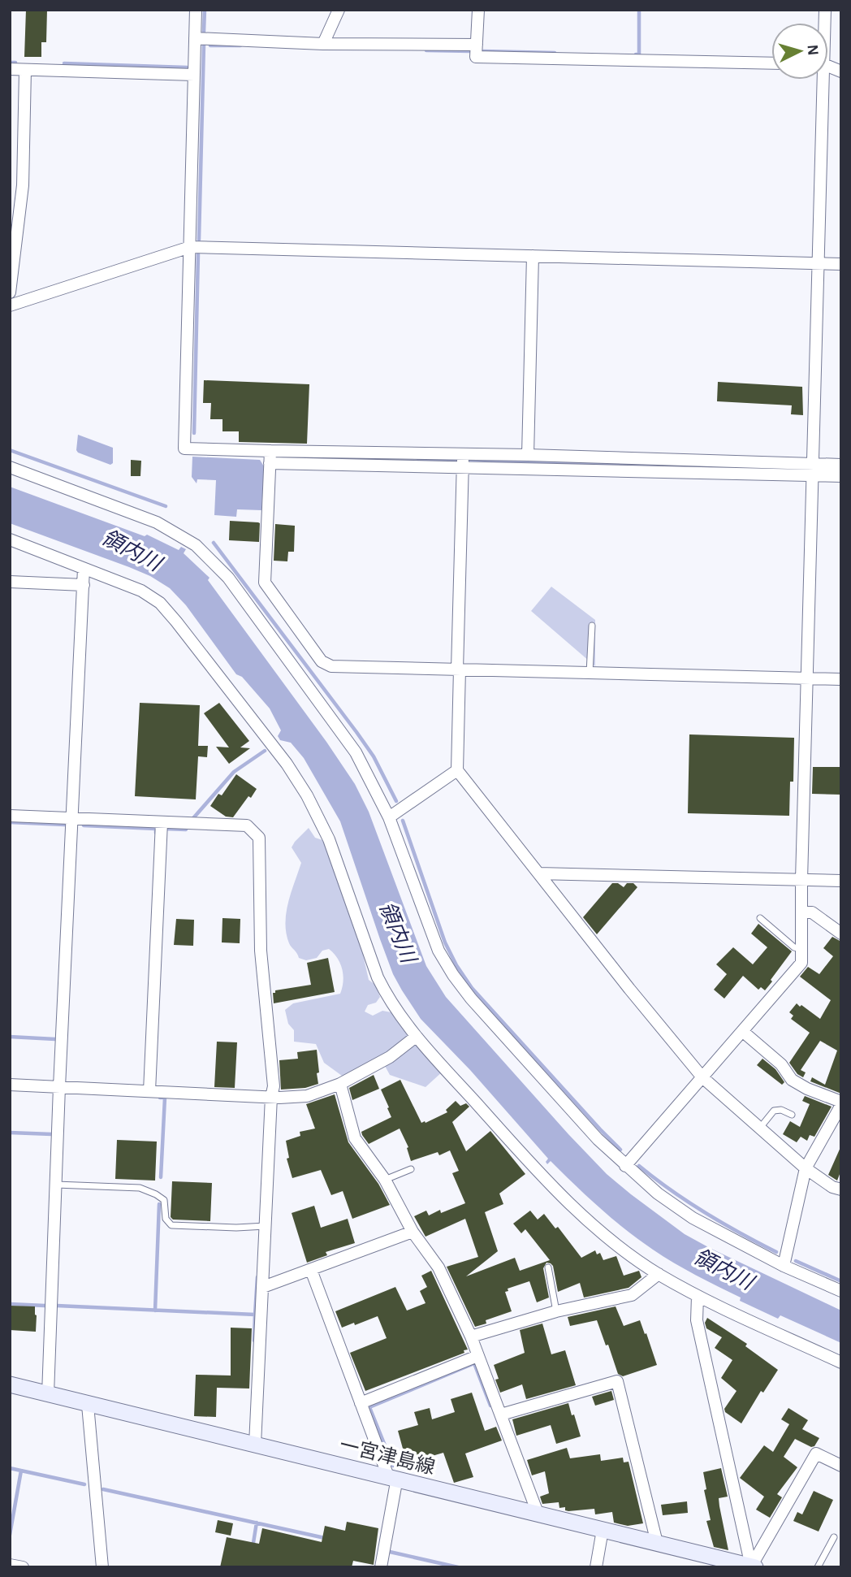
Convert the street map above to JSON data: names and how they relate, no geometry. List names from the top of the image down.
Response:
{
  "streets": {
    "main road": ["一宮津島線"]
  },
  "water": ["領内川"],
  "north": "right"
}
